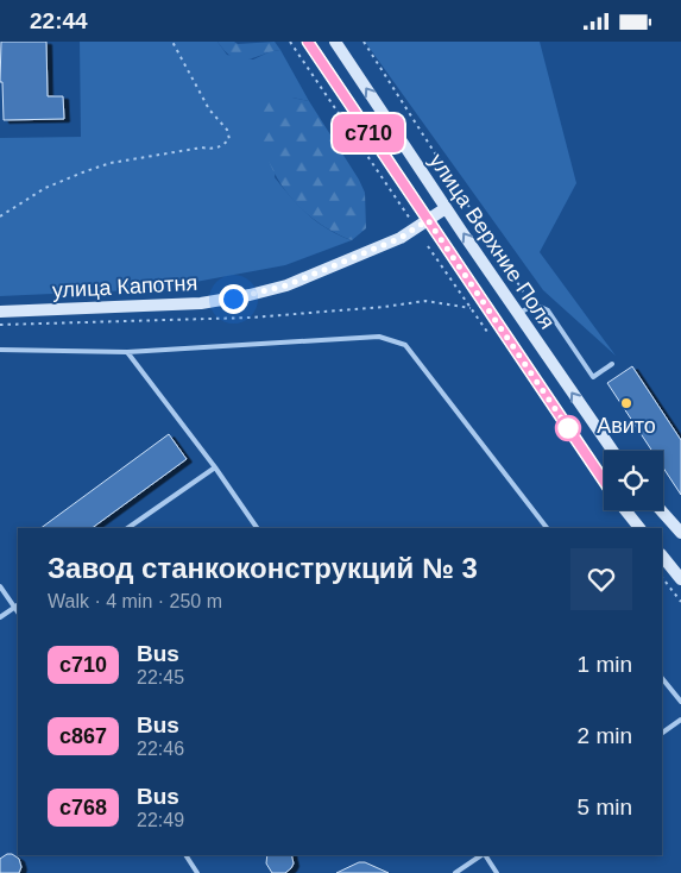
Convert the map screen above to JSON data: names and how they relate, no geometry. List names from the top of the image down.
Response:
{
  "streets": {
    "main road": ["улица Верхние Поля", "улица Капотня"]
  },
  "crossings": [
    ["улица Верхние Поля", "улица Капотня"]
  ],
  "places": ["Авито"],
  "lines": ["bus line с710"],
  "page": {
    "status": "22:44",
    "on_map": "с710",
    "heading": ["Завод станкоконструкций № 3", "Walk · 4 min · 250 m"],
    "list": [
      {
        "mark": "с710",
        "name": "Bus",
        "note": "22:45",
        "value": "1 min"
      },
      {
        "mark": "с867",
        "name": "Bus",
        "note": "22:46",
        "value": "2 min"
      },
      {
        "mark": "с768",
        "name": "Bus",
        "note": "22:49",
        "value": "5 min"
      }
    ]
  }
}
